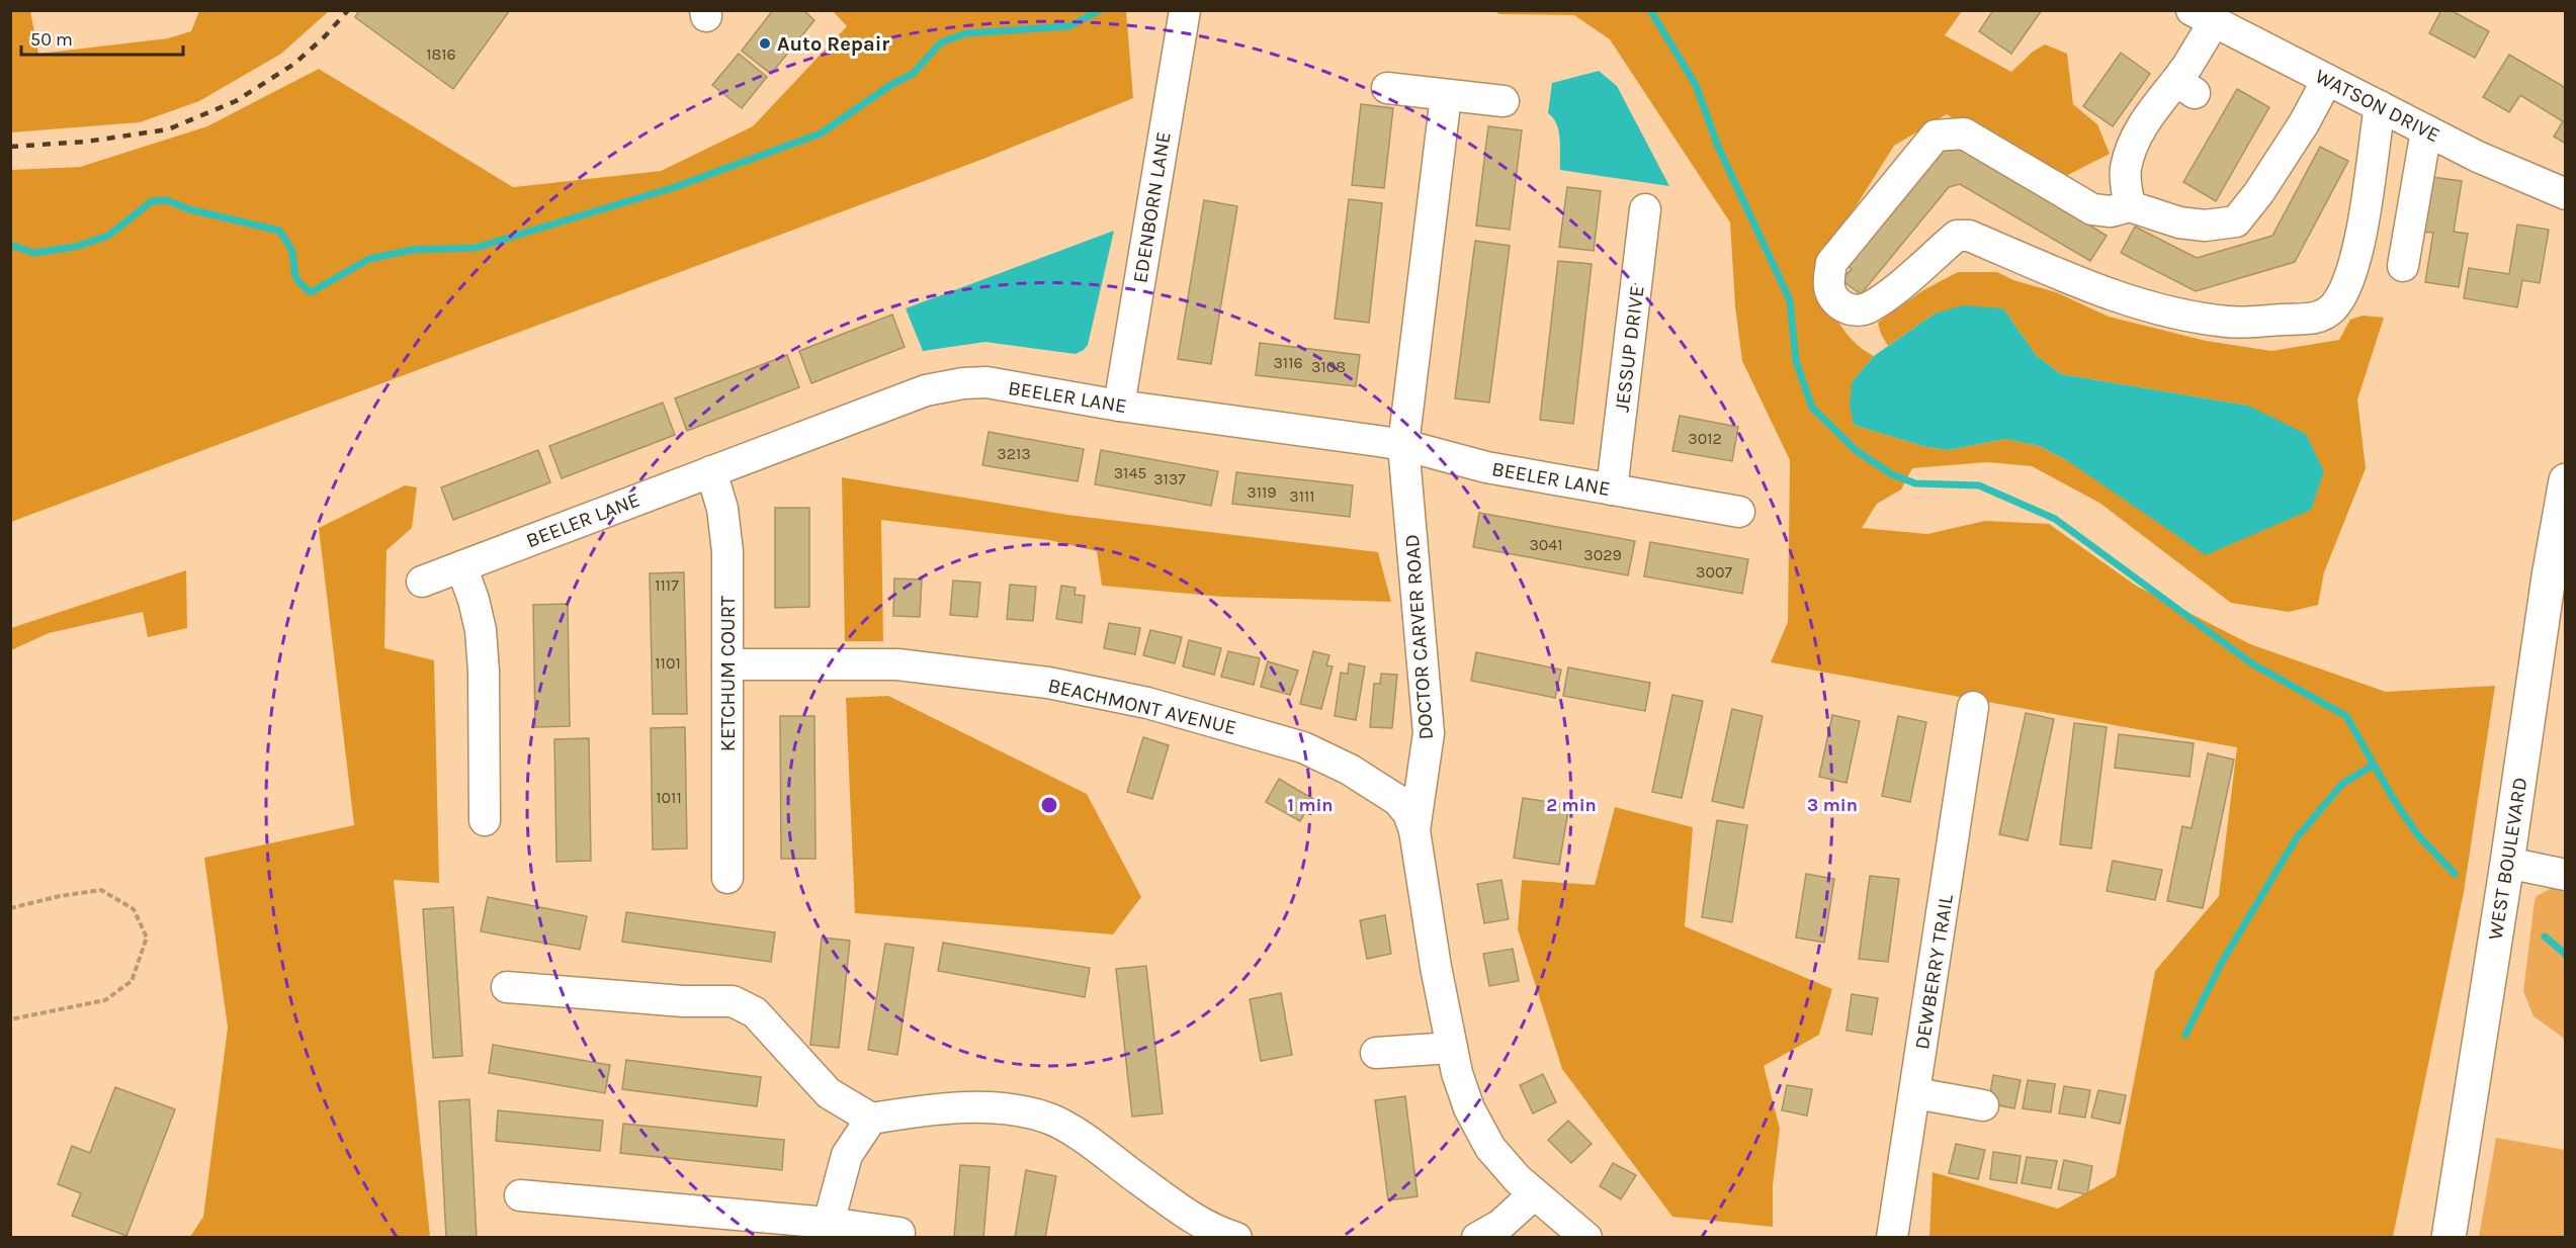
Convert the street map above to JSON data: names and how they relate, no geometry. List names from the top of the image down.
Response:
{
  "streets": {
    "main road": ["WEST BOULEVARD"],
    "street": [
      "WATSON DRIVE",
      "EDENBORN LANE",
      "JESSUP DRIVE",
      "BEELER LANE",
      "DOCTOR CARVER ROAD",
      "KETCHUM COURT",
      "BEACHMONT AVENUE",
      "DEWBERRY TRAIL"
    ]
  },
  "crossings": [
    ["EDENBORN LANE", "BEELER LANE"],
    ["JESSUP DRIVE", "BEELER LANE"],
    ["BEELER LANE", "DOCTOR CARVER ROAD"],
    ["BEELER LANE", "KETCHUM COURT"],
    ["DOCTOR CARVER ROAD", "BEACHMONT AVENUE"],
    ["KETCHUM COURT", "BEACHMONT AVENUE"]
  ],
  "places": ["Auto Repair"],
  "house_numbers": [
    "1816",
    "3116",
    "3108",
    "3012",
    "3213",
    "3145",
    "3137",
    "3119",
    "3111",
    "3041",
    "3029",
    "3007",
    "1117",
    "1101",
    "1011"
  ],
  "scale_bar": "50 m",
  "rings": ["1 min", "2 min", "3 min"]
}
